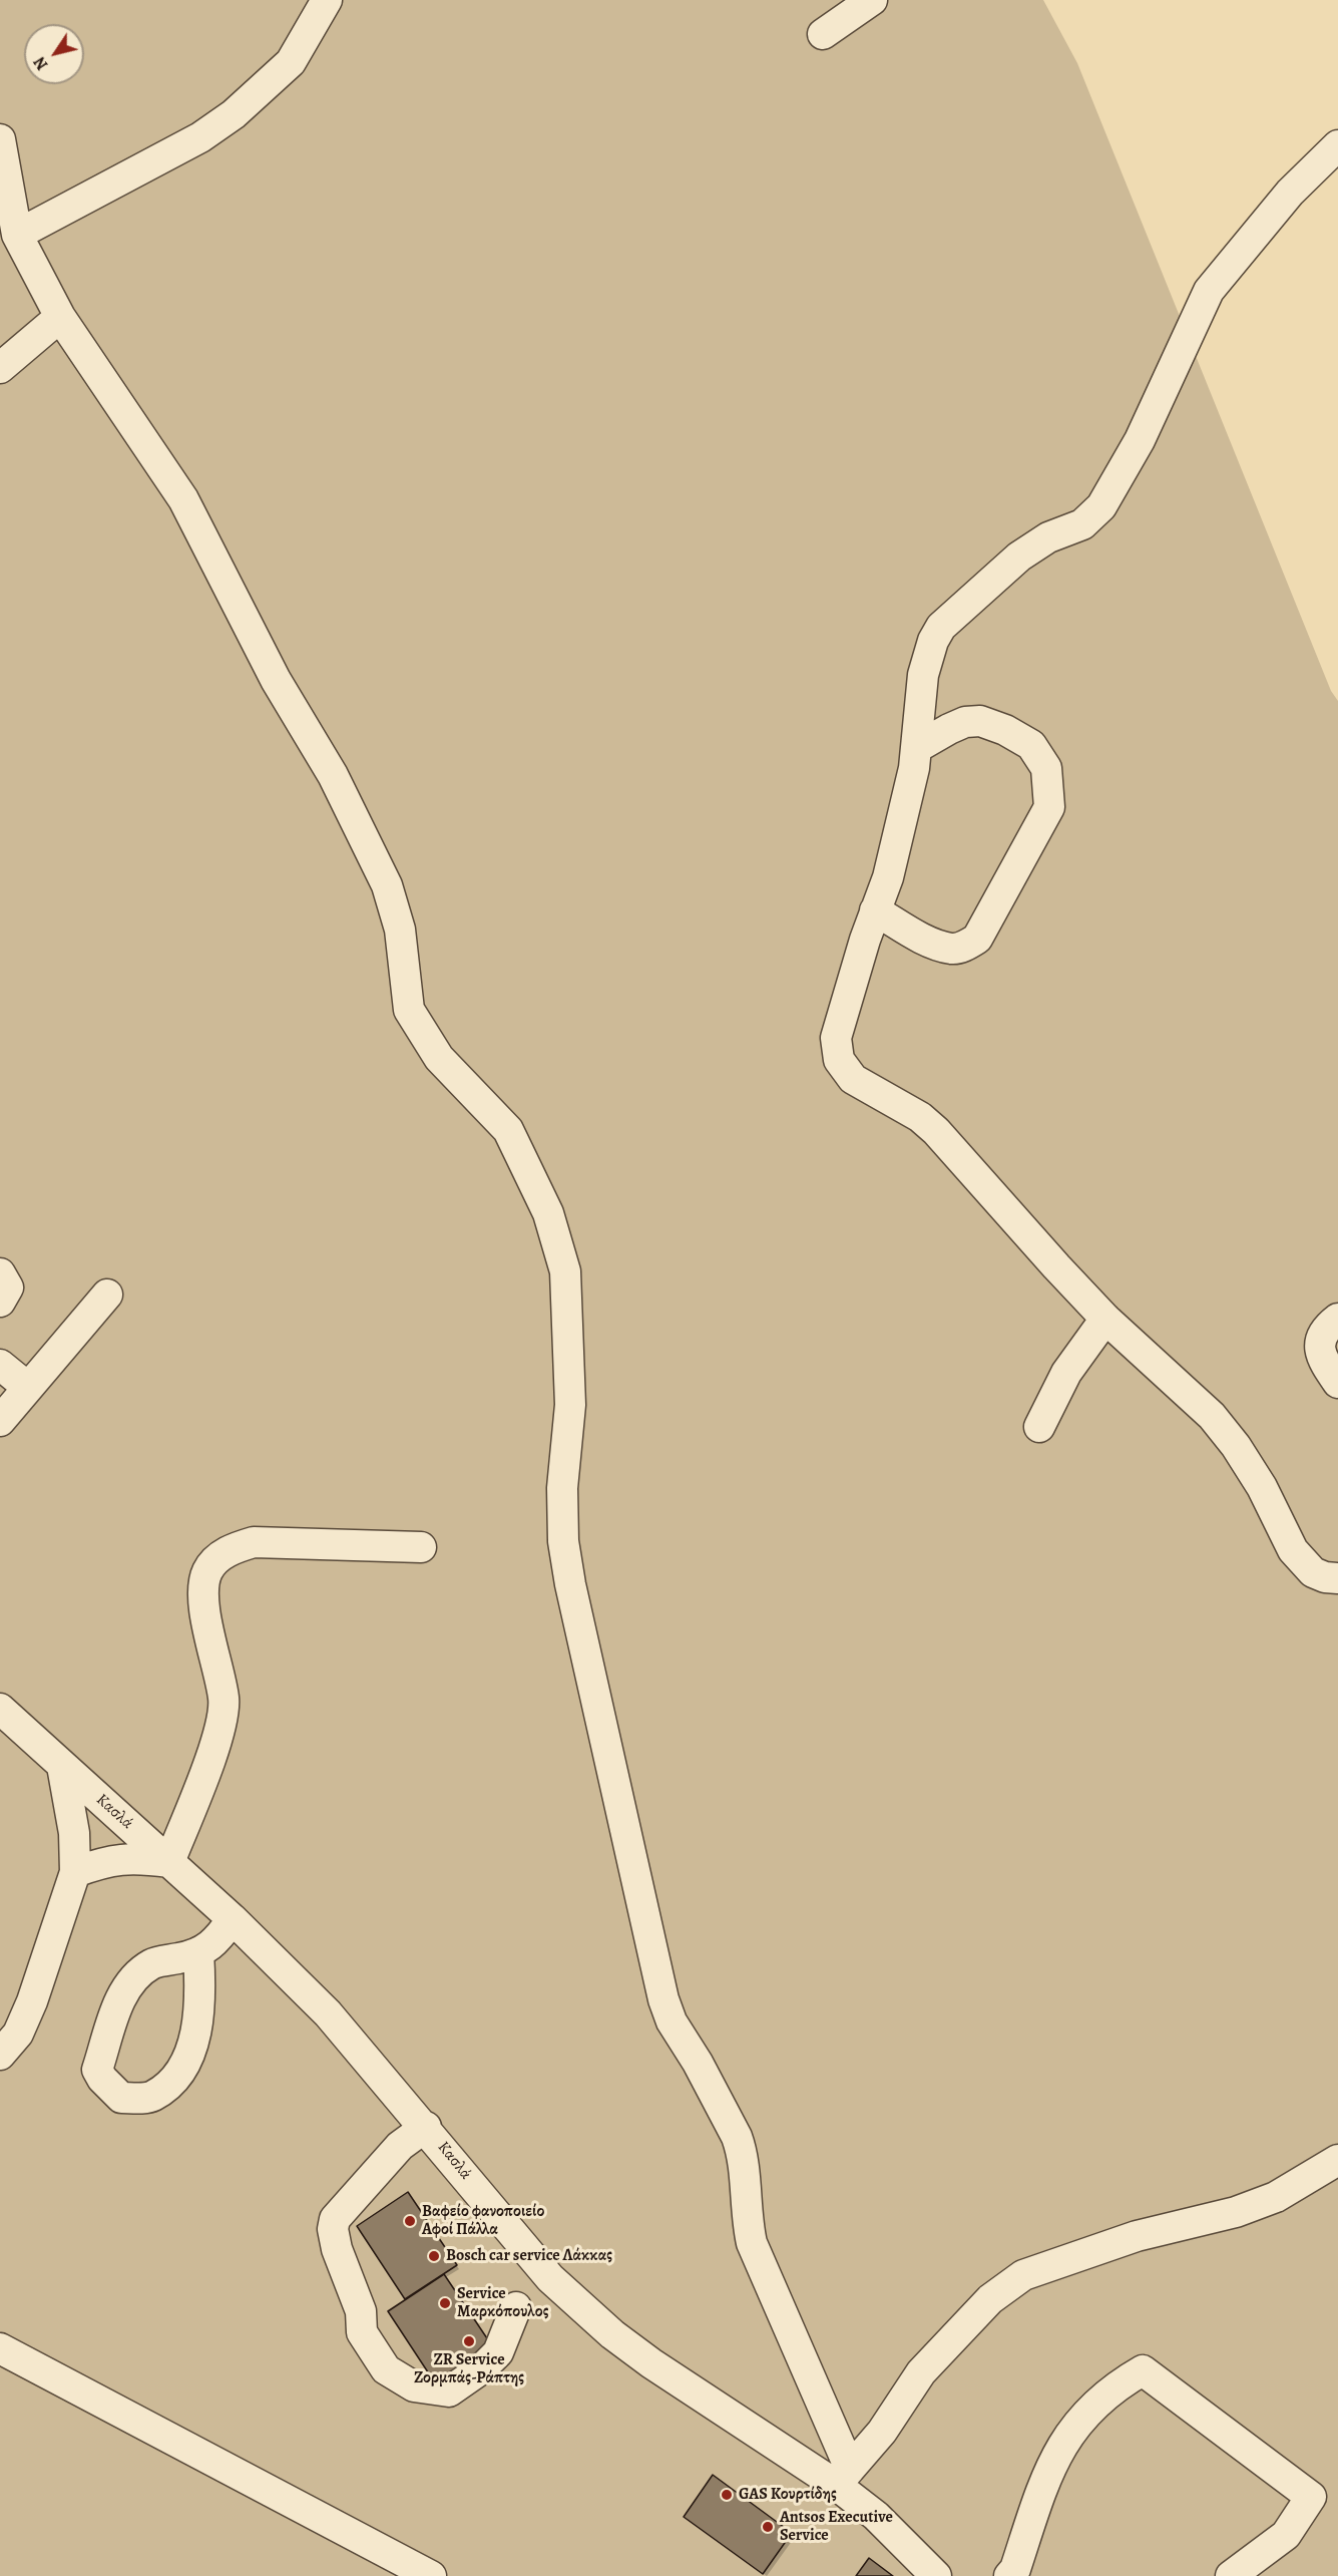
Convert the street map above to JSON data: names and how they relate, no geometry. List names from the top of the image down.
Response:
{
  "streets": {
    "street": ["Κασλά"]
  },
  "places": [
    "Βαφείο φανοποιείο Αφοί Πάλλα",
    "Bosch car service Λάκκας",
    "Service Μαρκόπουλος",
    "ZR Service Ζορμπάς-Ράπτης",
    "GAS Κουρτίδης",
    "Antsos Executive Service"
  ],
  "north": "bottom left"
}
